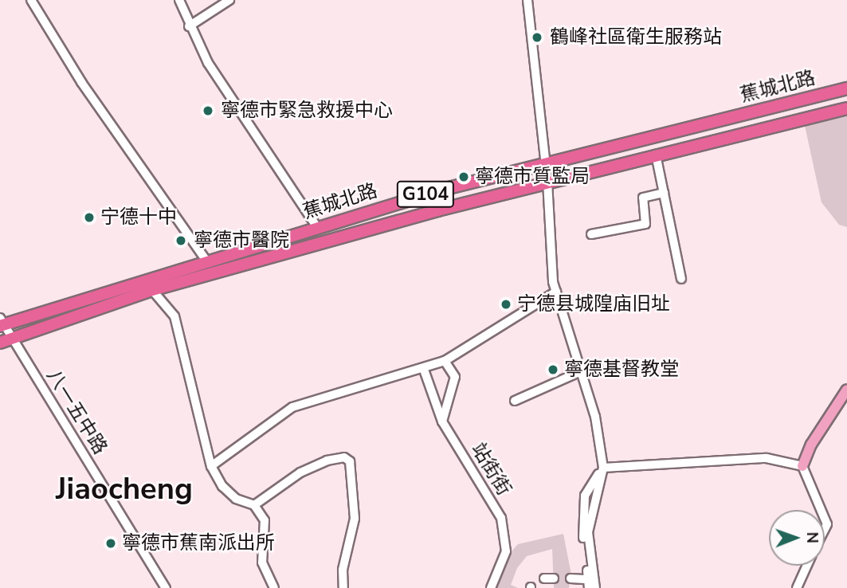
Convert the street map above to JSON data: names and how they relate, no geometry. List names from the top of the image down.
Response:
{
  "streets": {
    "highway": ["蕉城北路", "G104"],
    "street": ["八一五中路", "站街街"]
  },
  "crossings": [
    ["蕉城北路", "八一五中路"]
  ],
  "districts": ["Jiaocheng"],
  "places": [
    "鶴峰社區衛生服務站",
    "寧德市緊急救援中心",
    "寧德市質監局",
    "宁德十中",
    "寧德市醫院",
    "宁德县城隍庙旧址",
    "寧德基督教堂",
    "寧德市蕉南派出所"
  ],
  "north": "right"
}
